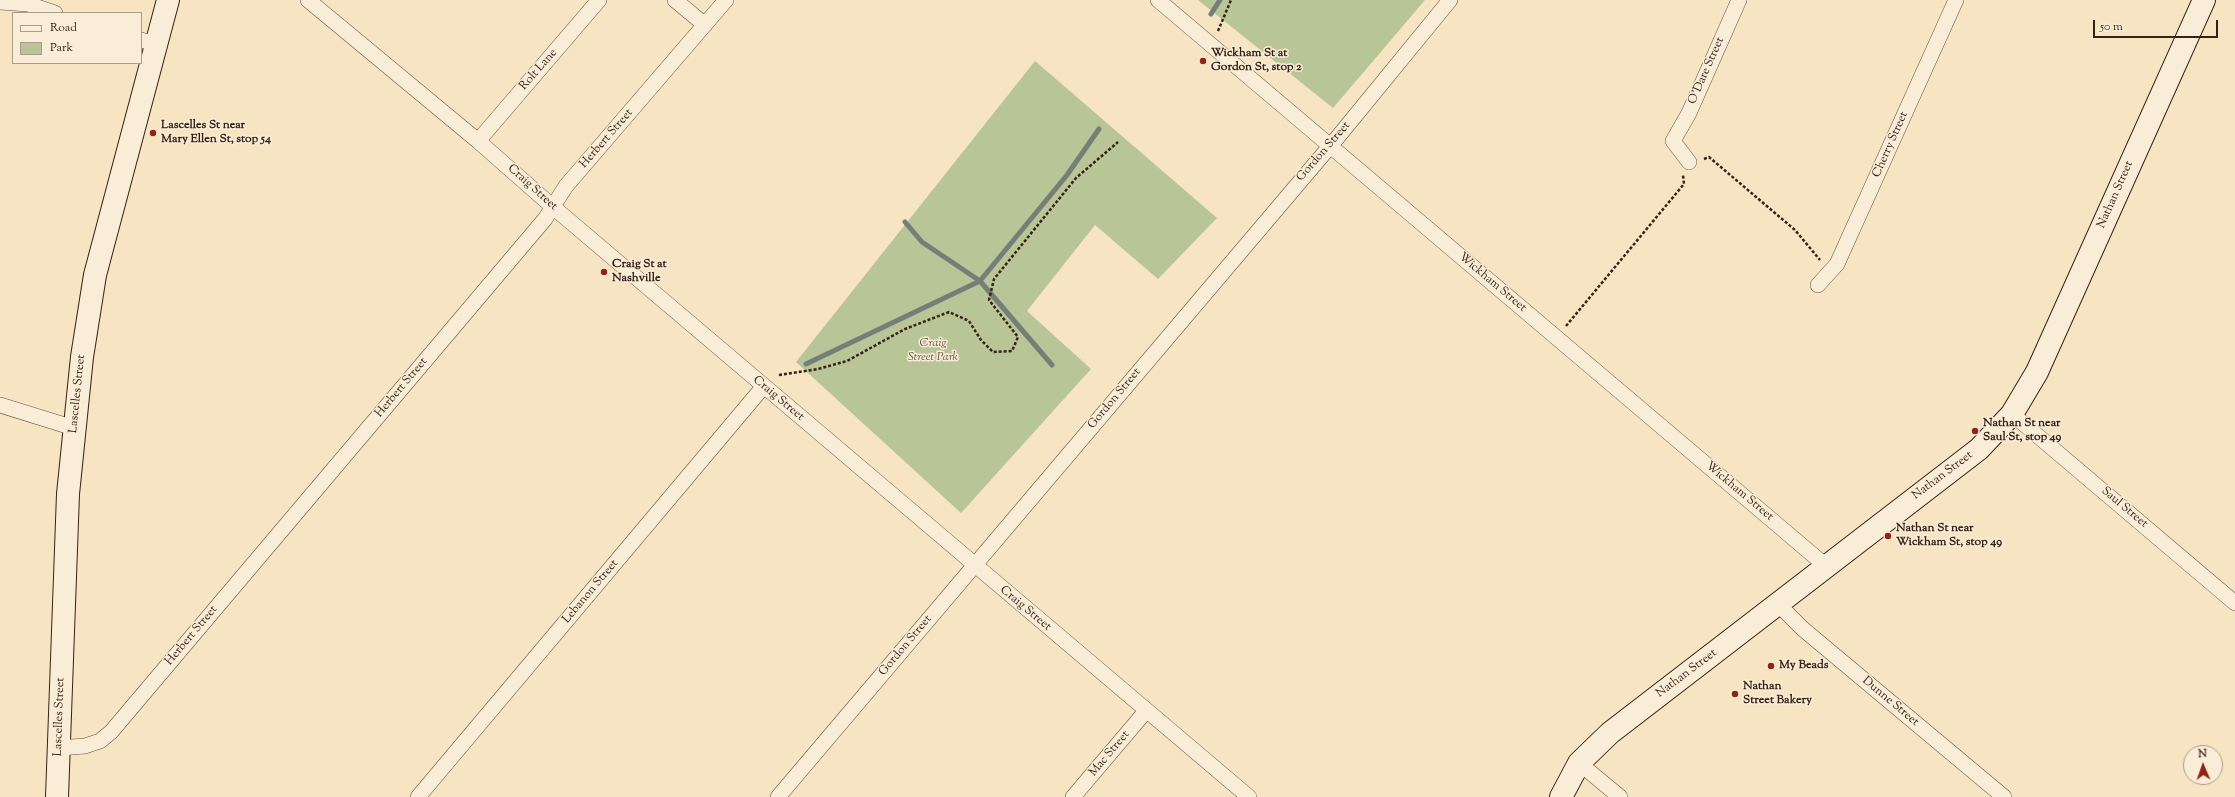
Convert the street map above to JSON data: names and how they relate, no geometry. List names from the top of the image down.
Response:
{
  "streets": {
    "street": [
      "Rolt Lane",
      "O'Dare Street",
      "Herbert Street",
      "Cherry Street",
      "Gordon Street",
      "Craig Street",
      "Nathan Street",
      "Wickham Street",
      "Lascelles Street",
      "Saul Street",
      "Lebanon Street",
      "Dunne Street",
      "Mac Street"
    ]
  },
  "crossings": [
    ["Rolt Lane", "Craig Street"],
    ["Herbert Street", "Craig Street"],
    ["Herbert Street", "Lascelles Street"],
    ["Gordon Street", "Craig Street"],
    ["Gordon Street", "Wickham Street"],
    ["Craig Street", "Lebanon Street"],
    ["Craig Street", "Mac Street"],
    ["Nathan Street", "Wickham Street"],
    ["Nathan Street", "Saul Street"],
    ["Nathan Street", "Dunne Street"]
  ],
  "parks": ["Craig Street Park"],
  "places": [
    "Wickham St at Gordon St, stop 2",
    "Lascelles St near Mary Ellen St, stop 54",
    "Craig St at Nashville",
    "Nathan St near Saul St, stop 49",
    "Nathan St near Wickham St, stop 49",
    "My Beads",
    "Nathan Street Bakery"
  ],
  "legend": ["Road", "Park"],
  "scale_bar": "50 m",
  "north": "top"
}
